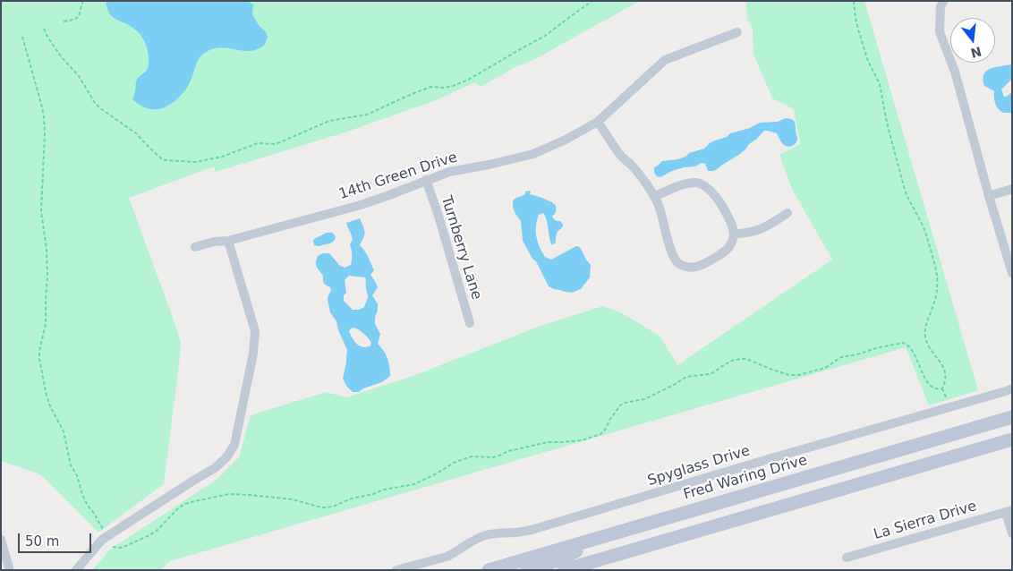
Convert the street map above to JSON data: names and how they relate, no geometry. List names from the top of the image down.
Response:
{
  "streets": {
    "main road": ["Fred Waring Drive"],
    "street": [
      "14th Green Drive",
      "Turnberry Lane",
      "Spyglass Drive",
      "La Sierra Drive"
    ]
  },
  "crossings": [
    ["14th Green Drive", "Turnberry Lane"]
  ],
  "scale_bar": "50 m",
  "north": "bottom"
}
